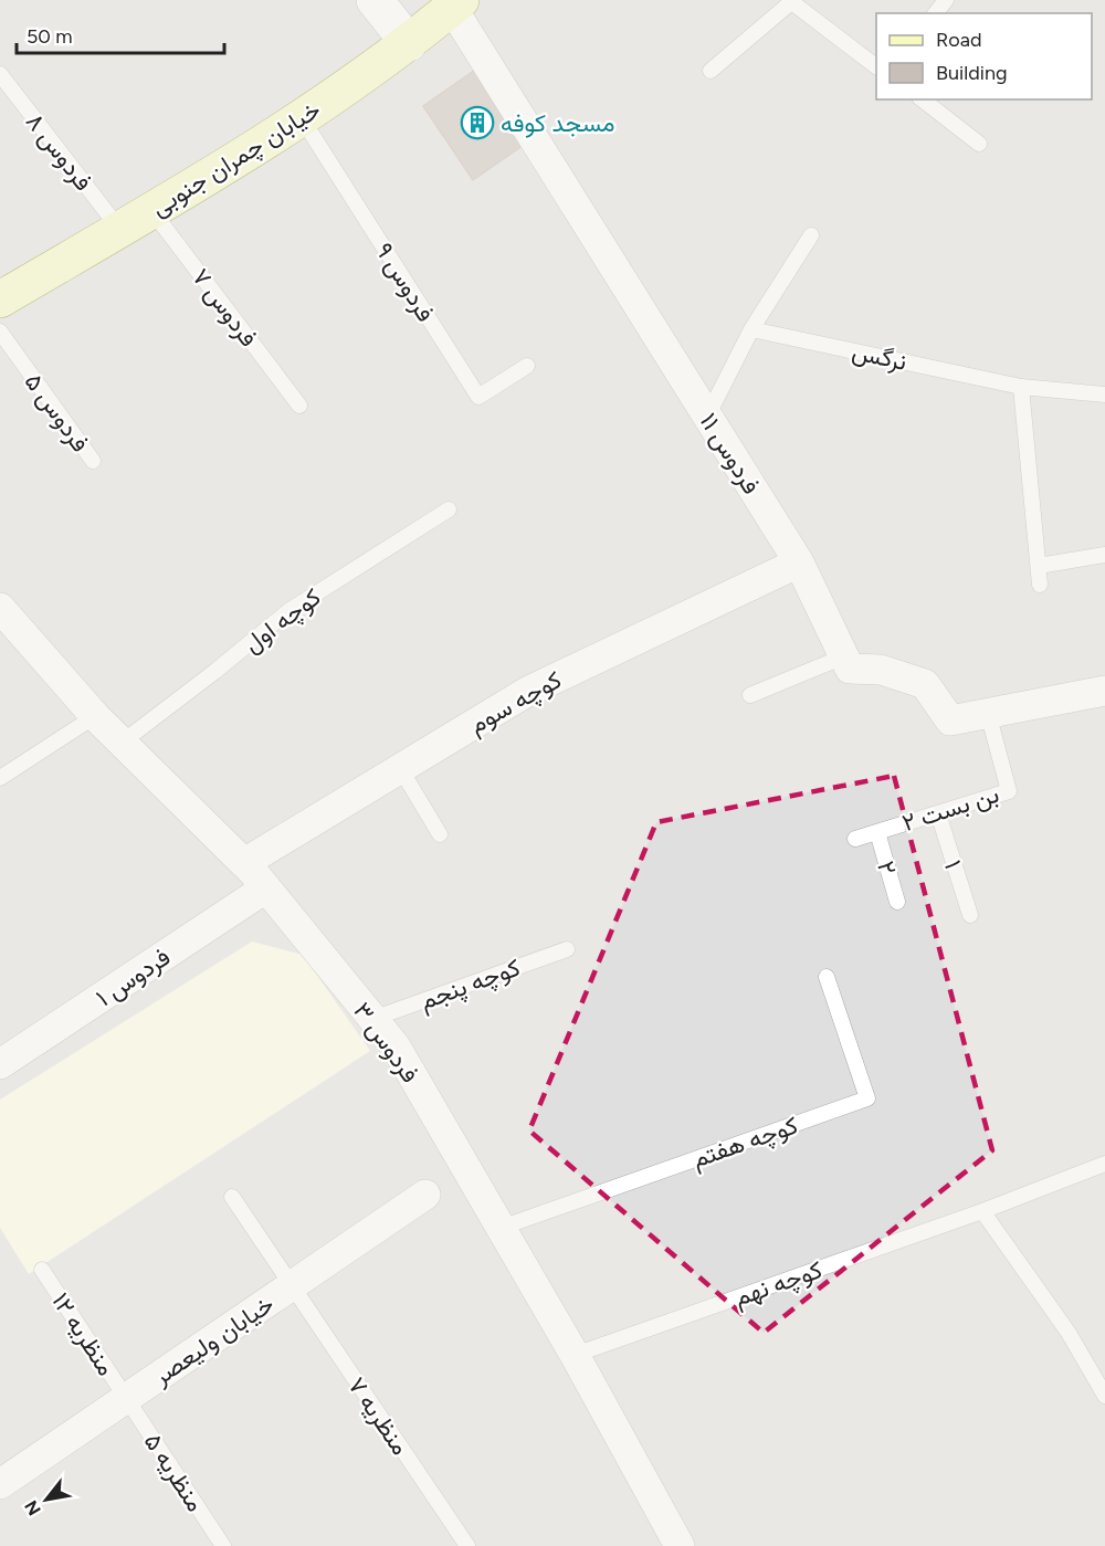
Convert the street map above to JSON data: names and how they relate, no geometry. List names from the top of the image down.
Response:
{
  "streets": {
    "main road": ["خیابان چمران جنوبی"],
    "street": [
      "فردوس ۱۱",
      "کوچه سوم",
      "فردوس ۱",
      "فردوس ۳",
      "خیابان ولیعصر"
    ],
    "lane": [
      "فردوس ۸",
      "فردوس ۹",
      "فردوس ۷",
      "نرگس",
      "فردوس ۵",
      "کوچه اول",
      "بن بست ۲",
      "۱",
      "۲",
      "کوچه پنجم",
      "کوچه هفتم",
      "کوچه نهم",
      "منظریه ۱۲",
      "منظریه ۷",
      "منظریه ۵"
    ]
  },
  "crossings": [
    ["فردوس ۸", "خیابان چمران جنوبی"],
    ["خیابان چمران جنوبی", "فردوس ۹"],
    ["خیابان چمران جنوبی", "فردوس ۷"],
    ["خیابان چمران جنوبی", "فردوس ۱۱"],
    ["فردوس ۱۱", "کوچه سوم"],
    ["کوچه اول", "فردوس ۳"],
    ["کوچه سوم", "فردوس ۳"],
    ["بن بست ۲", "۱"],
    ["بن بست ۲", "۲"],
    ["فردوس ۱", "فردوس ۳"],
    ["کوچه پنجم", "فردوس ۳"],
    ["فردوس ۳", "کوچه هفتم"],
    ["فردوس ۳", "کوچه نهم"],
    ["منظریه ۱۲", "خیابان ولیعصر"],
    ["منظریه ۱۲", "منظریه ۵"],
    ["خیابان ولیعصر", "منظریه ۷"],
    ["خیابان ولیعصر", "منظریه ۵"]
  ],
  "places": {
    "building": ["مسجد کوفه"]
  },
  "legend": ["Road", "Building"],
  "scale_bar": "50 m",
  "north": "bottom left"
}
